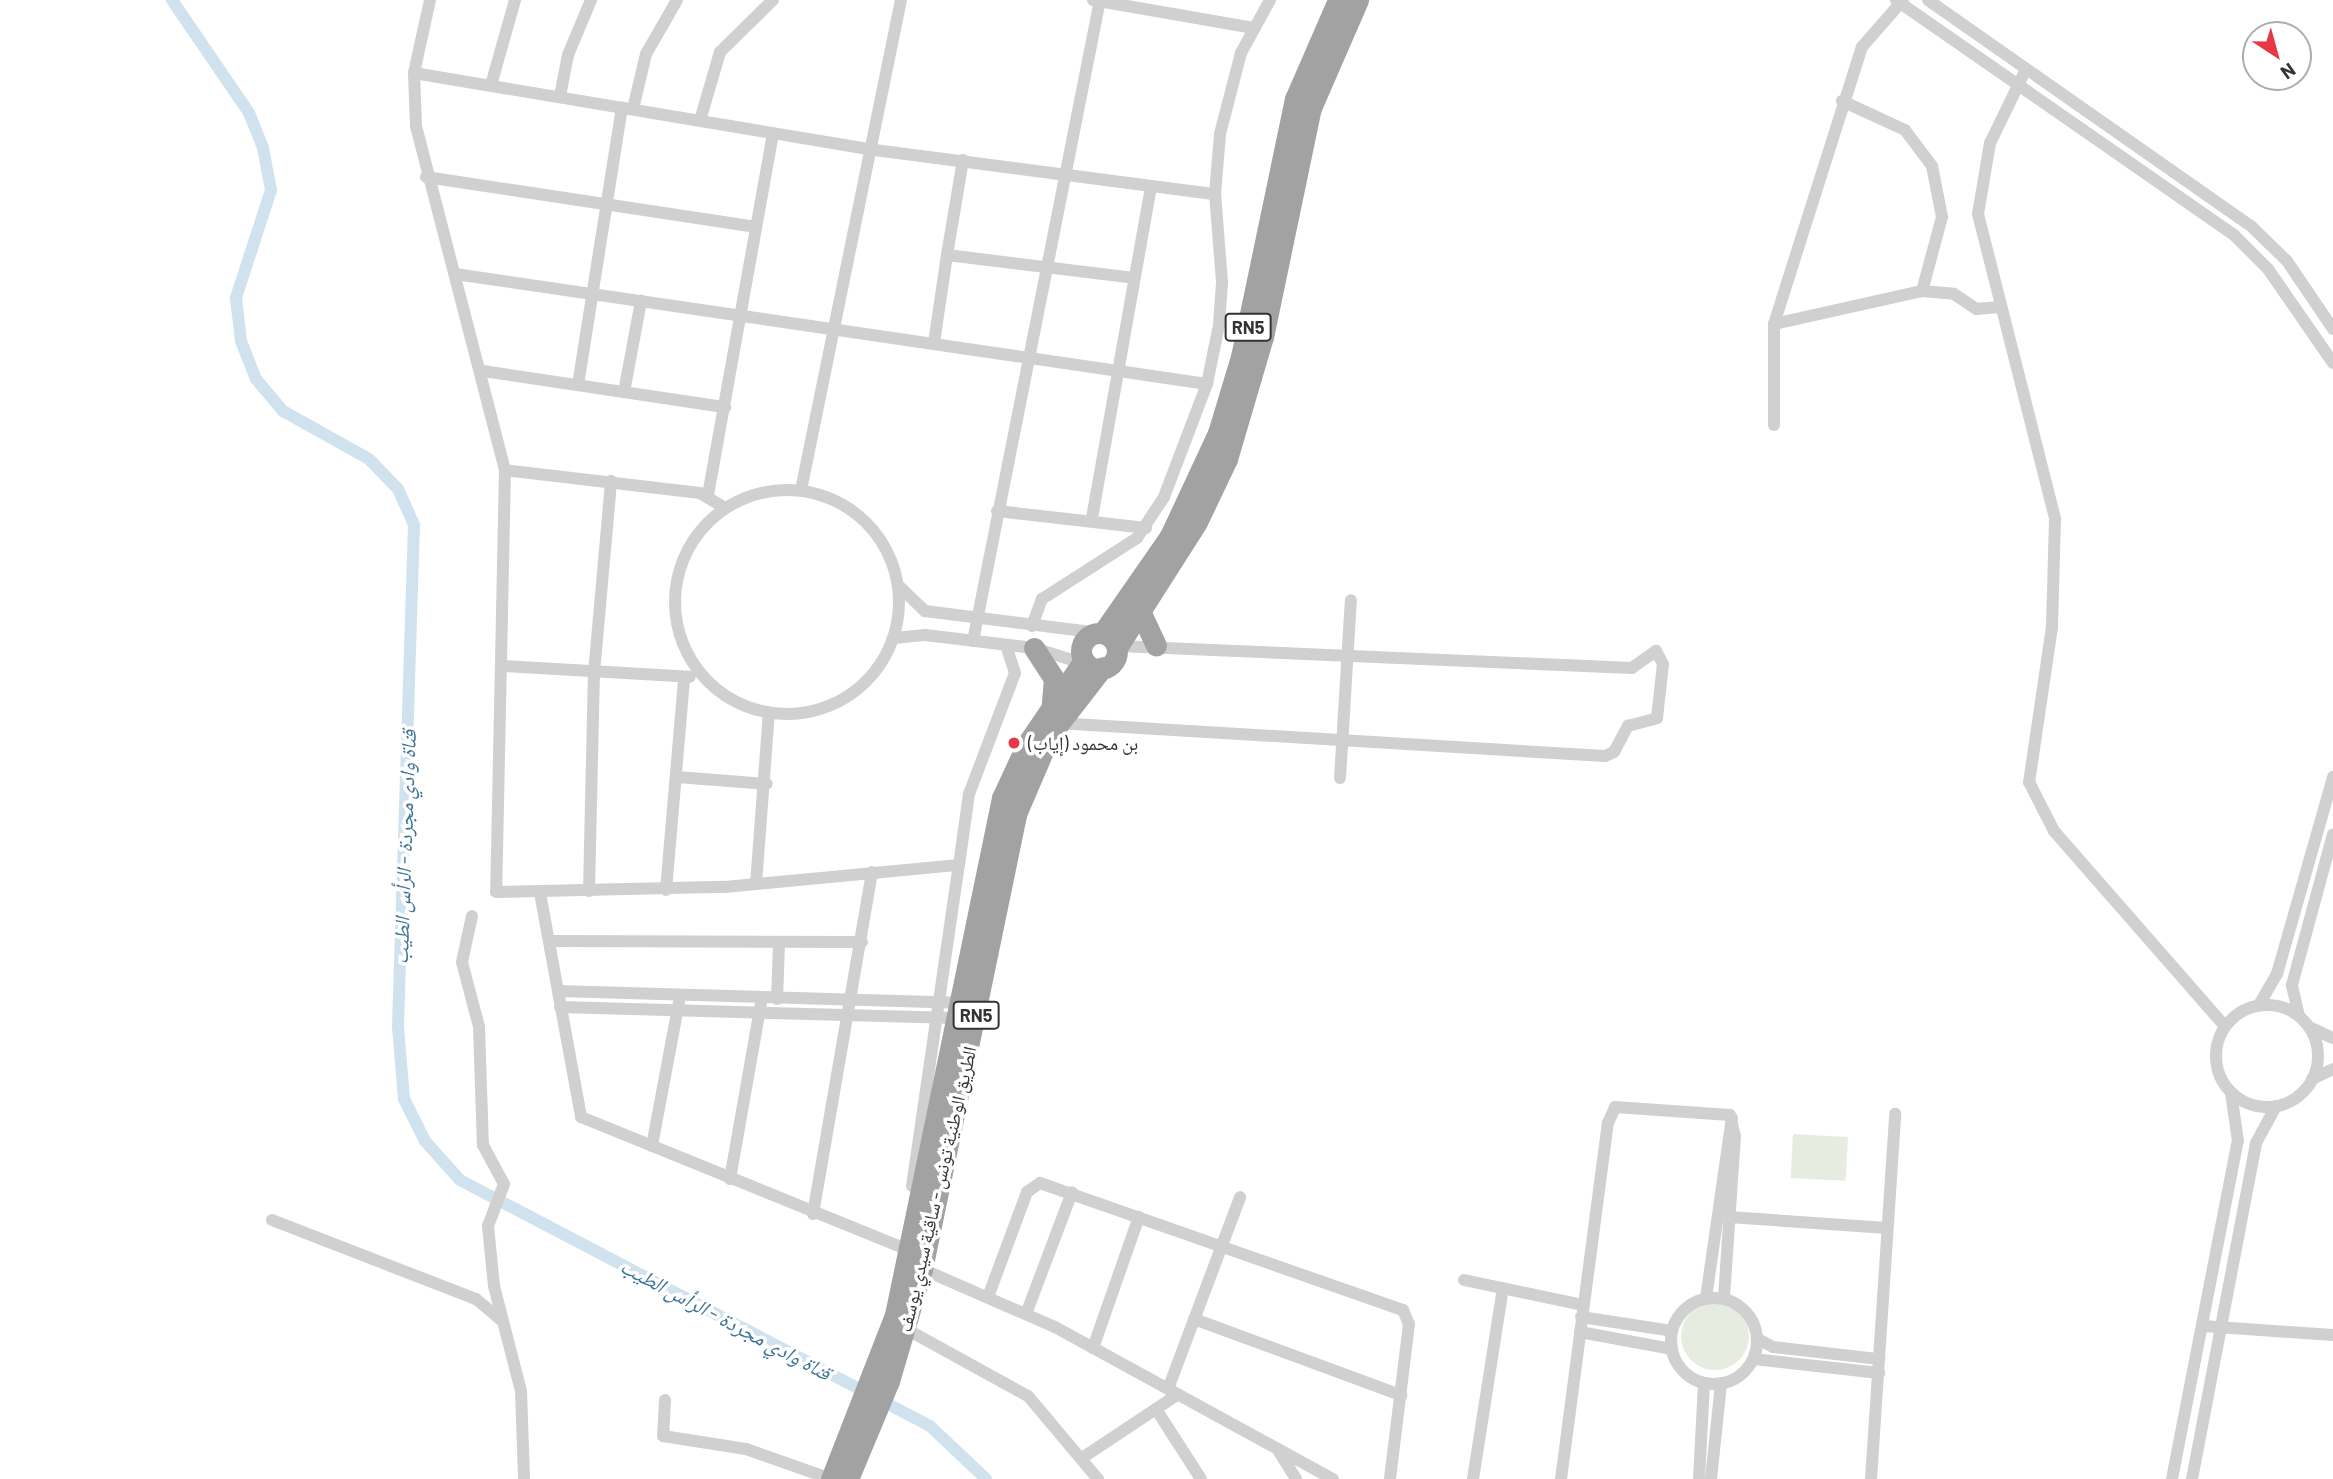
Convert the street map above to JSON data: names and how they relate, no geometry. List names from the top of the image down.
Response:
{
  "streets": {
    "highway": ["RN5", "الطريق الوطنية تونس - ساقية سيدي يوسف"]
  },
  "crossings": [
    ["RN5", "الطريق الوطنية تونس - ساقية سيدي يوسف"]
  ],
  "water": ["قناة وادي مجردة - الرأس الطيب"],
  "places": ["بن محمود (إياب)"],
  "north": "bottom right"
}
